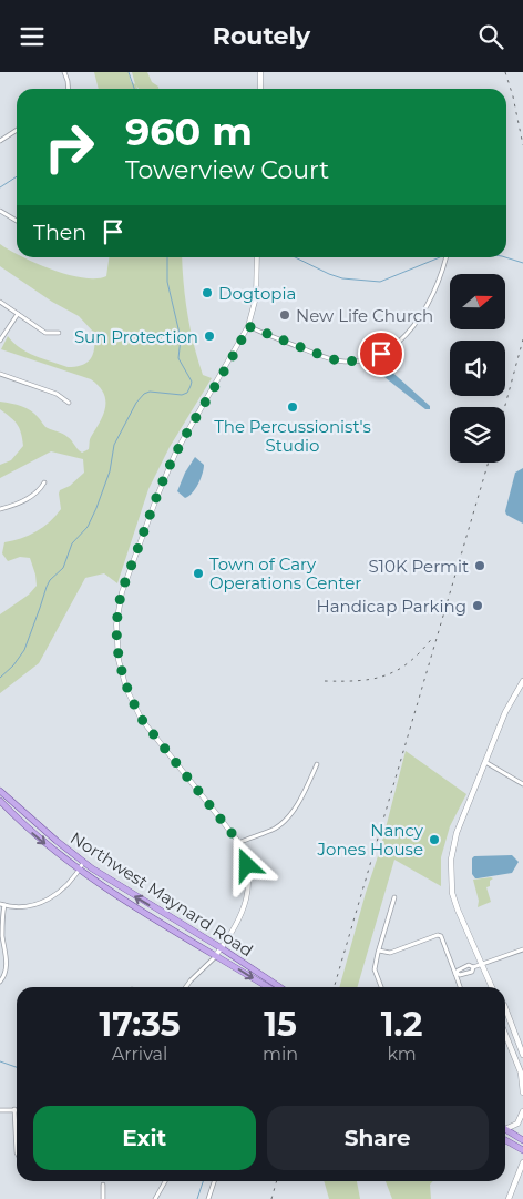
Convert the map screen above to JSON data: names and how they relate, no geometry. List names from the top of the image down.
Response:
{
  "streets": {
    "main road": ["Northwest Maynard Road"]
  },
  "places": [
    "Dogtopia",
    "New Life Church",
    "Sun Protection",
    "The Percussionist's Studio",
    "S10K Permit",
    "Town of Cary Operations Center",
    "Handicap Parking",
    "Nancy Jones House"
  ],
  "north": "right",
  "page": {
    "header": "Routely",
    "turn": ["960 m", "Towerview Court"],
    "then": "Then",
    "eta": [
      "17:35",
      "Arrival",
      "15",
      "min",
      "1.2",
      "km"
    ],
    "buttons": ["Exit", "Share"]
  }
}
